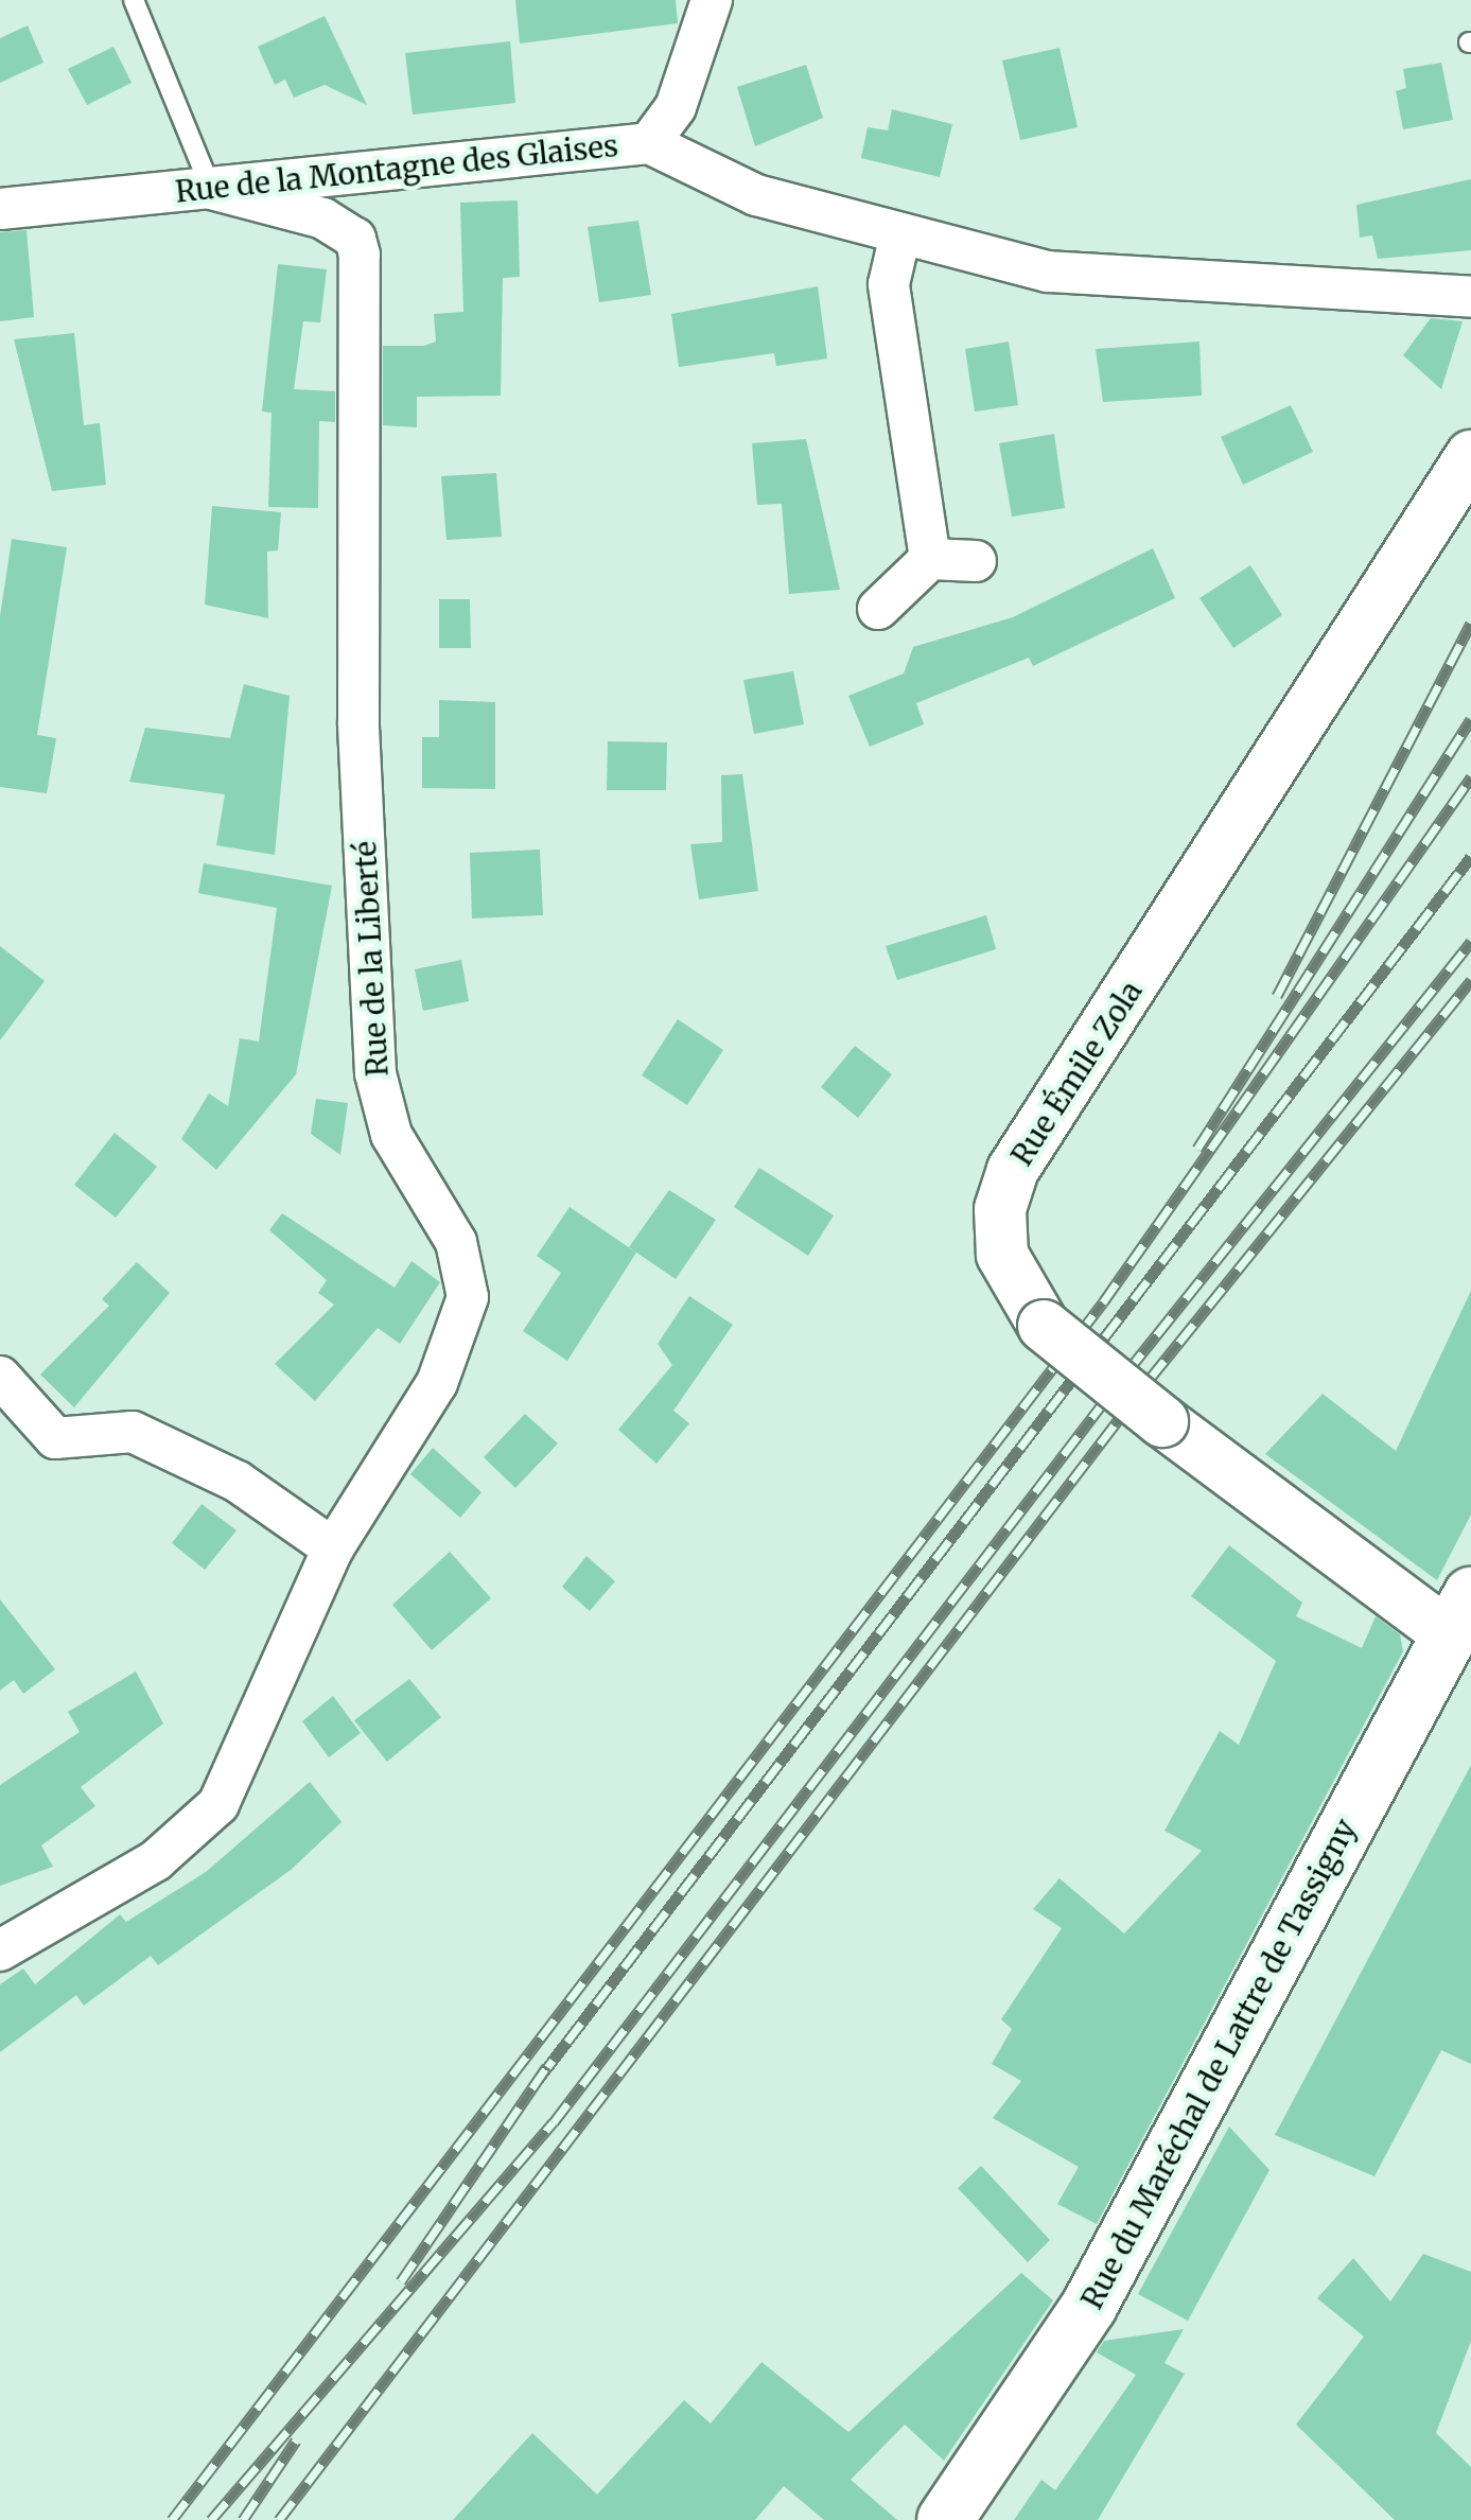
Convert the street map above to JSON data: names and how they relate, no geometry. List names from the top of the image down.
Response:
{
  "streets": {
    "main road": ["Rue du Maréchal de Lattre de Tassigny"],
    "street": ["Rue de la Montagne des Glaises", "Rue de la Liberté", "Rue Émile Zola"]
  },
  "crossings": [
    ["Rue de la Montagne des Glaises", "Rue de la Liberté"],
    ["Rue Émile Zola", "Rue du Maréchal de Lattre de Tassigny"]
  ]
}
